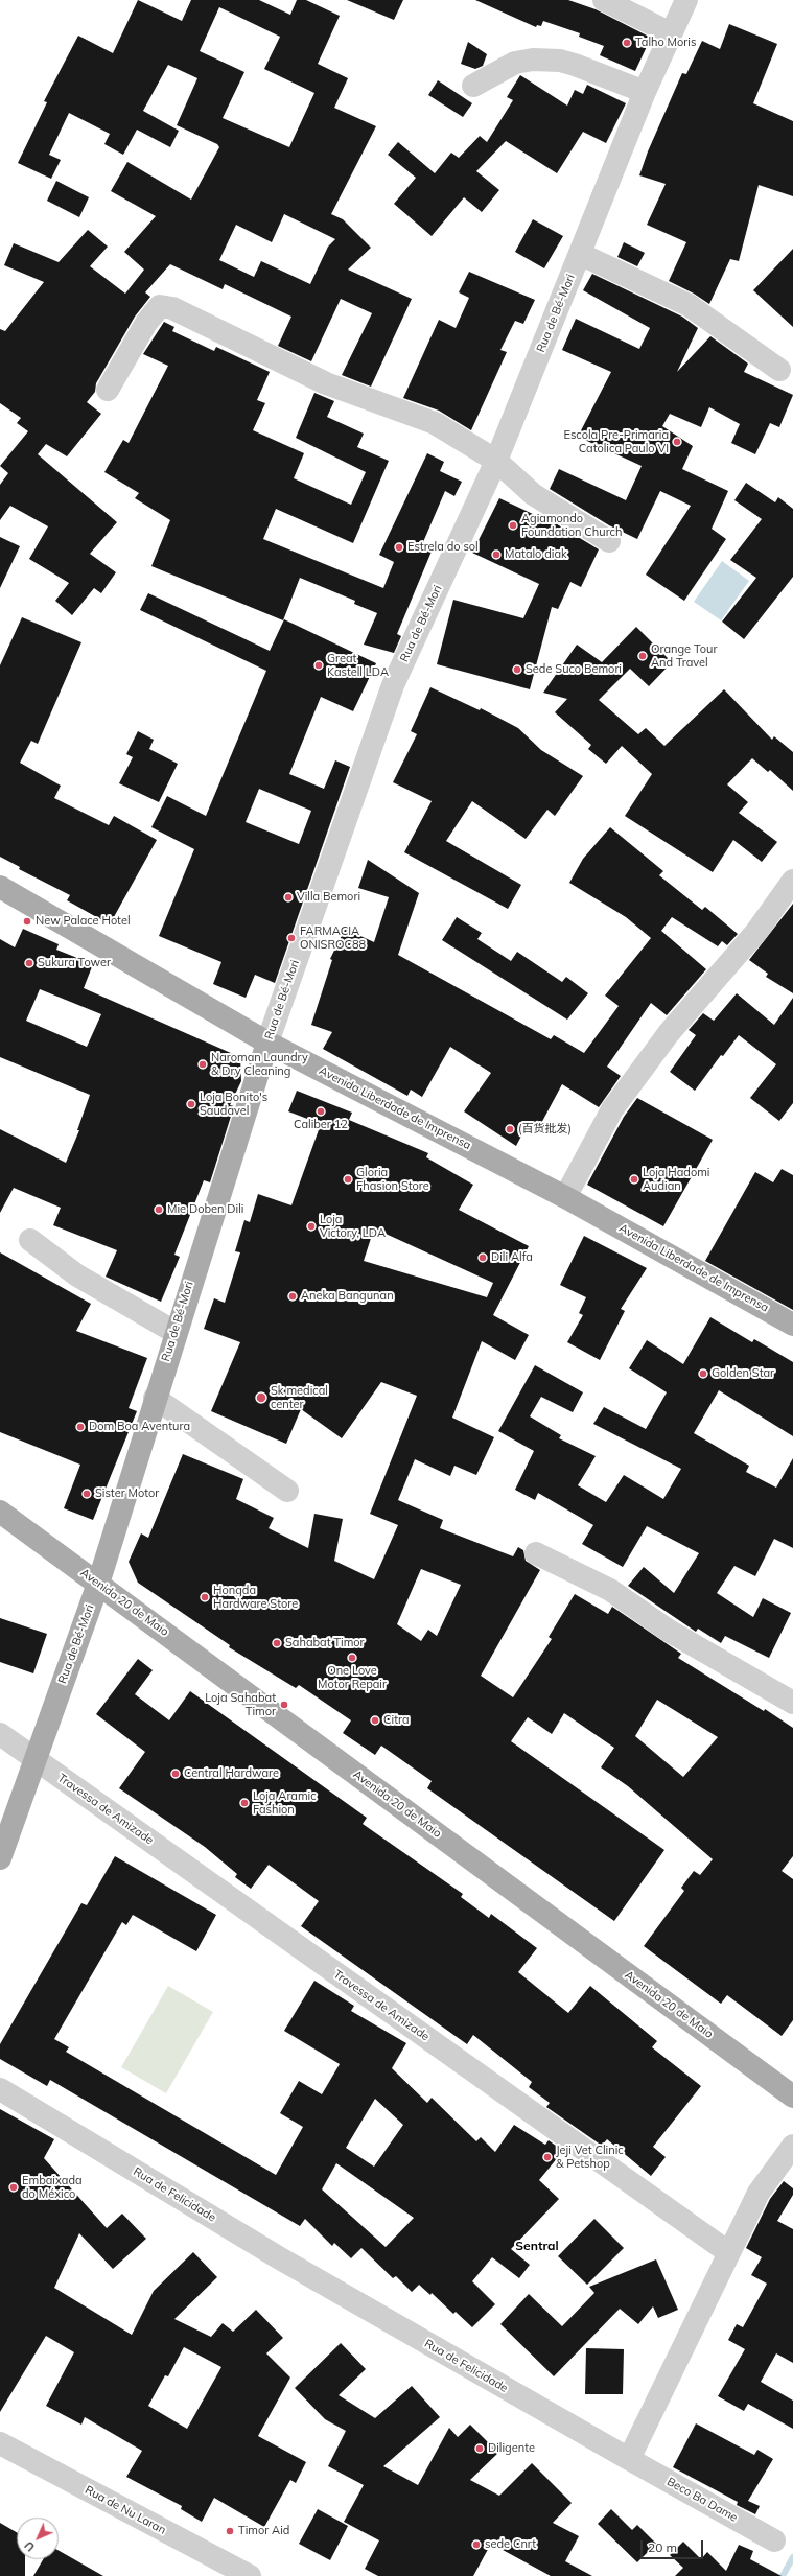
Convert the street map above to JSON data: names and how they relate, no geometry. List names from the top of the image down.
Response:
{
  "streets": {
    "main road": ["Rua de Bé-Mori", "Avenida Liberdade de Imprensa", "Avenida 20 de Maio"],
    "street": [
      "Travessa de Amizade",
      "Rua de Felicidade",
      "Beco Ba Dame",
      "Rua de Nu Laran"
    ]
  },
  "crossings": [
    ["Rua de Bé-Mori", "Avenida Liberdade de Imprensa"],
    ["Rua de Bé-Mori", "Avenida 20 de Maio"],
    ["Rua de Bé-Mori", "Travessa de Amizade"],
    ["Rua de Felicidade", "Beco Ba Dame"]
  ],
  "districts": ["Sentral"],
  "places": [
    "Talho Moris",
    "Escola Pre-Primaria Catolica Paulo VI",
    "Agiamondo Foundation Church",
    "Estrela do sol",
    "Matalo diak",
    "Orange Tour And Travel",
    "Great Kastell LDA",
    "Sede Suco Bemori",
    "Villa Bemori",
    "New Palace Hotel",
    "FARMACIA ONISROC88",
    "Sukura Tower",
    "Naroman Laundry & Dry Cleaning",
    "Loja Bonito's Saudavel",
    "Caliber 12",
    "(百货批发)",
    "Gloria Fhasion Store",
    "Loja Hadomi Audian",
    "Mie Doben Dili",
    "Loja Victory, LDA",
    "Dili Alfa",
    "Aneka Bangunan",
    "Golden Star",
    "Sk medical center",
    "Dom Boa Aventura",
    "Sister Motor",
    "Hongda Hardware Store",
    "Sahabat Timor",
    "One Love Motor Repair",
    "Loja Sahabat Timor",
    "Citra",
    "Central Hardware",
    "Loja Aramic Fashion",
    "Jeji Vet Clinic & Petshop",
    "Embaixada do México",
    "Diligente",
    "Timor Aid",
    "sede Cnrt"
  ],
  "scale_bar": "20 m",
  "north": "bottom left"
}
